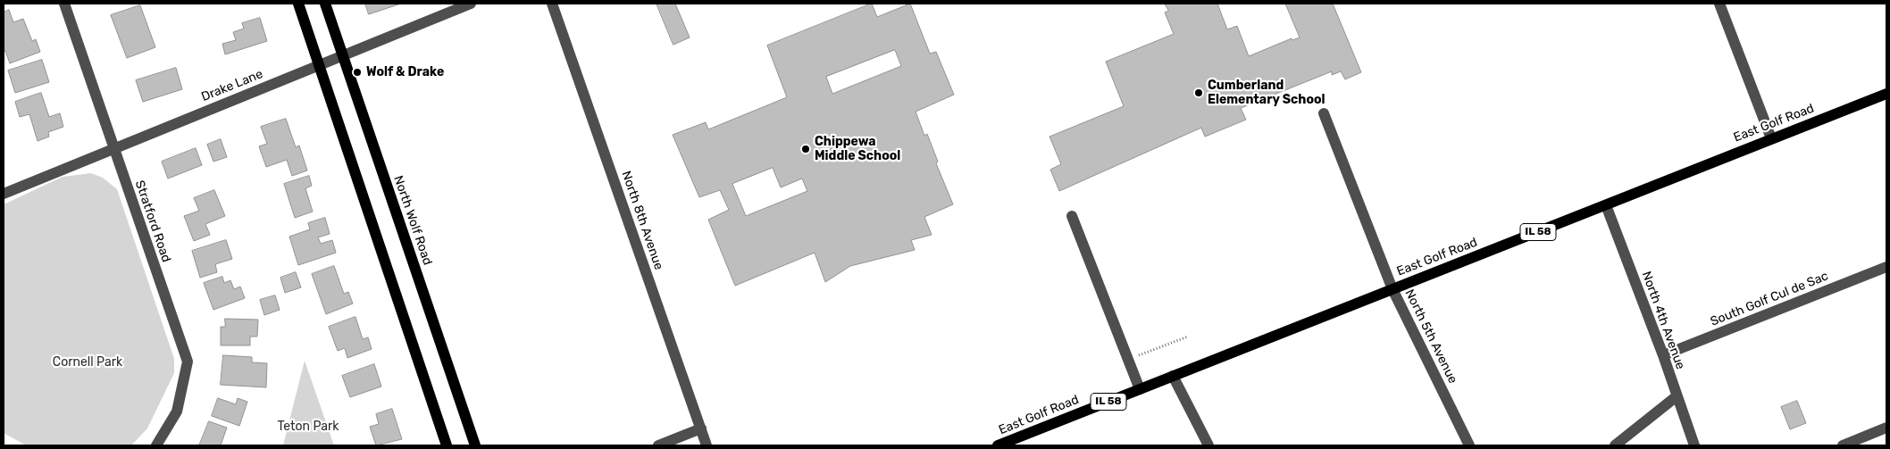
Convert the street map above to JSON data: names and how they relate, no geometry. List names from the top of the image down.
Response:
{
  "streets": {
    "main road": ["East Golf Road", "North Wolf Road", "IL 58"],
    "street": [
      "Drake Lane",
      "North 8th Avenue",
      "Stratford Road",
      "South Golf Cul de Sac",
      "North 4th Avenue",
      "North 5th Avenue"
    ]
  },
  "crossings": [
    ["Drake Lane", "North Wolf Road"],
    ["Drake Lane", "Stratford Road"],
    ["East Golf Road", "North 4th Avenue"],
    ["East Golf Road", "North 5th Avenue"],
    ["South Golf Cul de Sac", "North 4th Avenue"]
  ],
  "parks": ["Cornell Park", "Teton Park"],
  "places": ["Wolf & Drake", "Cumberland Elementary School", "Chippewa Middle School"]
}
